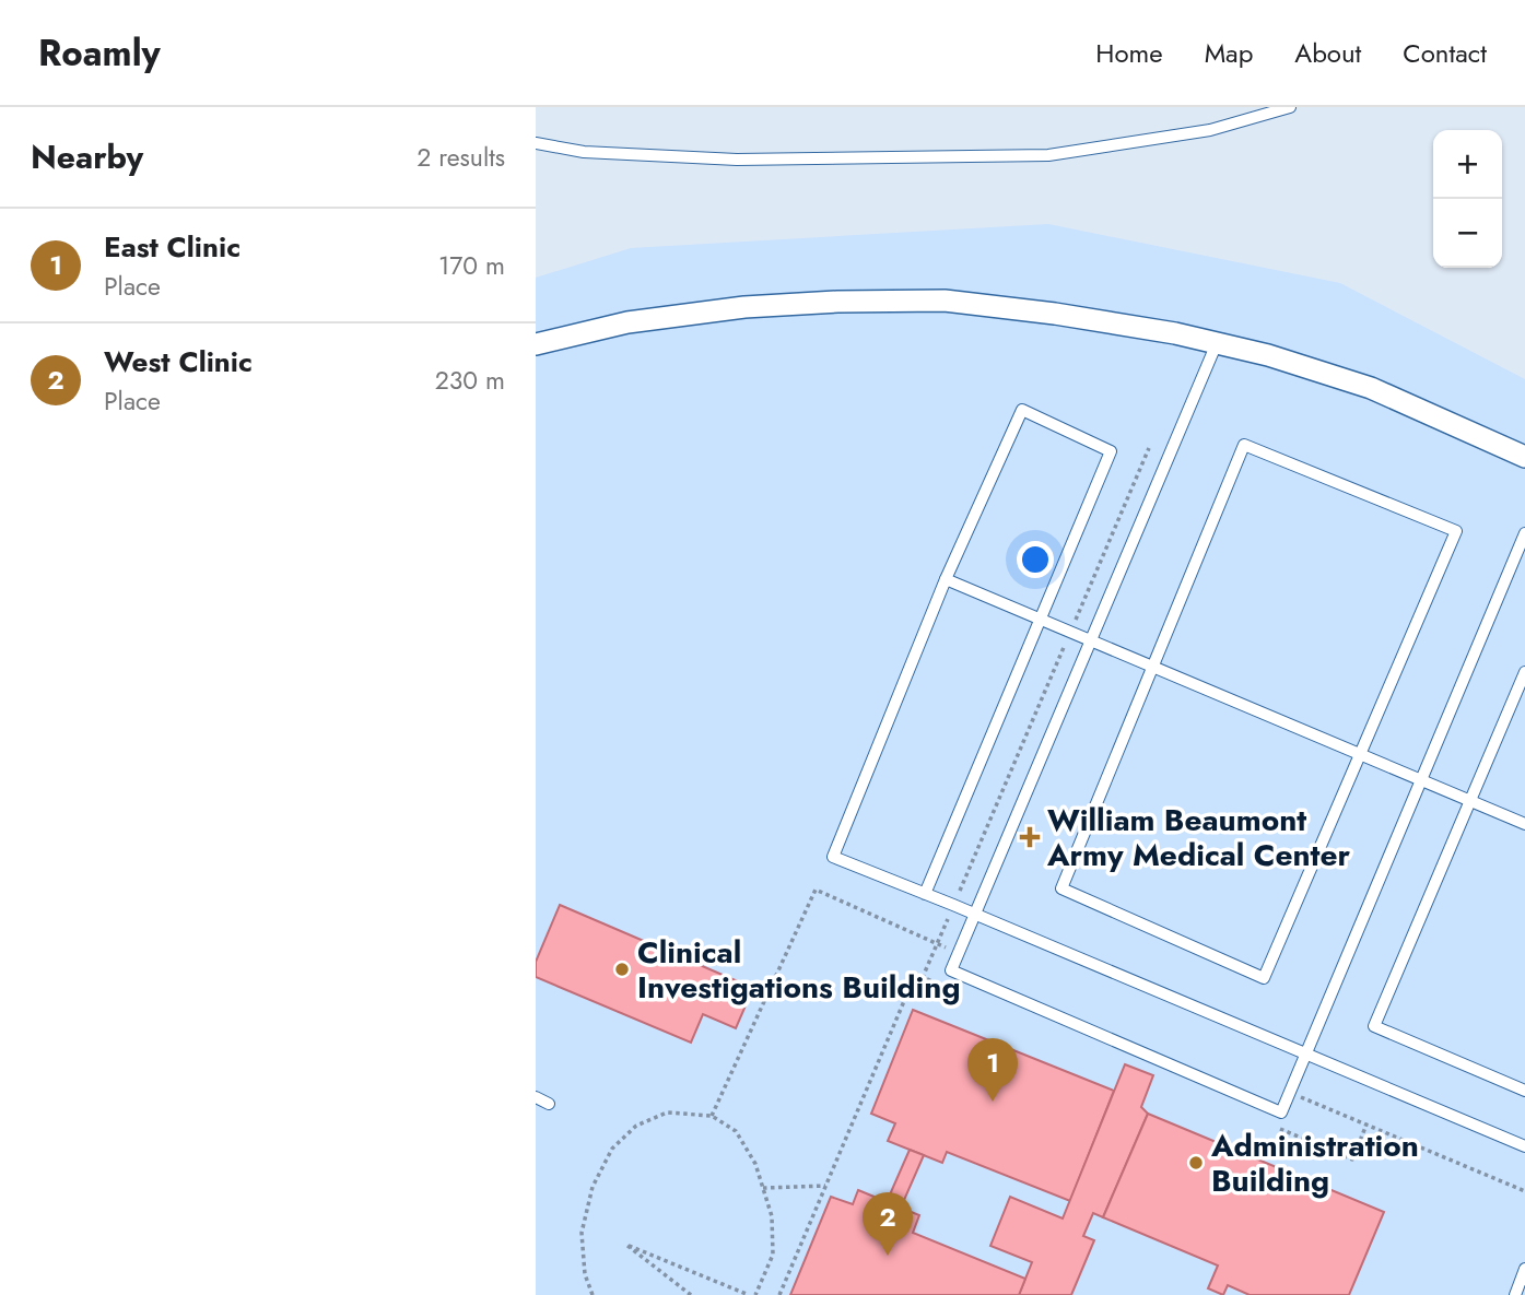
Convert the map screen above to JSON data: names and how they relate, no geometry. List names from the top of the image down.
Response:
{
  "places": {
    "health": ["William Beaumont Army Medical Center"],
    "other": ["Clinical Investigations Building", "Administration Building"]
  },
  "page": {
    "header": "Roamly",
    "nav": [
      "Home",
      "Map",
      "About",
      "Contact"
    ],
    "heading": ["Nearby", "2 results"],
    "map_buttons": ["+", "−"],
    "list": [
      {
        "mark": "1",
        "name": "East Clinic",
        "note": "Place",
        "value": "170 m"
      },
      {
        "mark": "2",
        "name": "West Clinic",
        "note": "Place",
        "value": "230 m"
      }
    ],
    "pins": ["1", "2"]
  }
}
